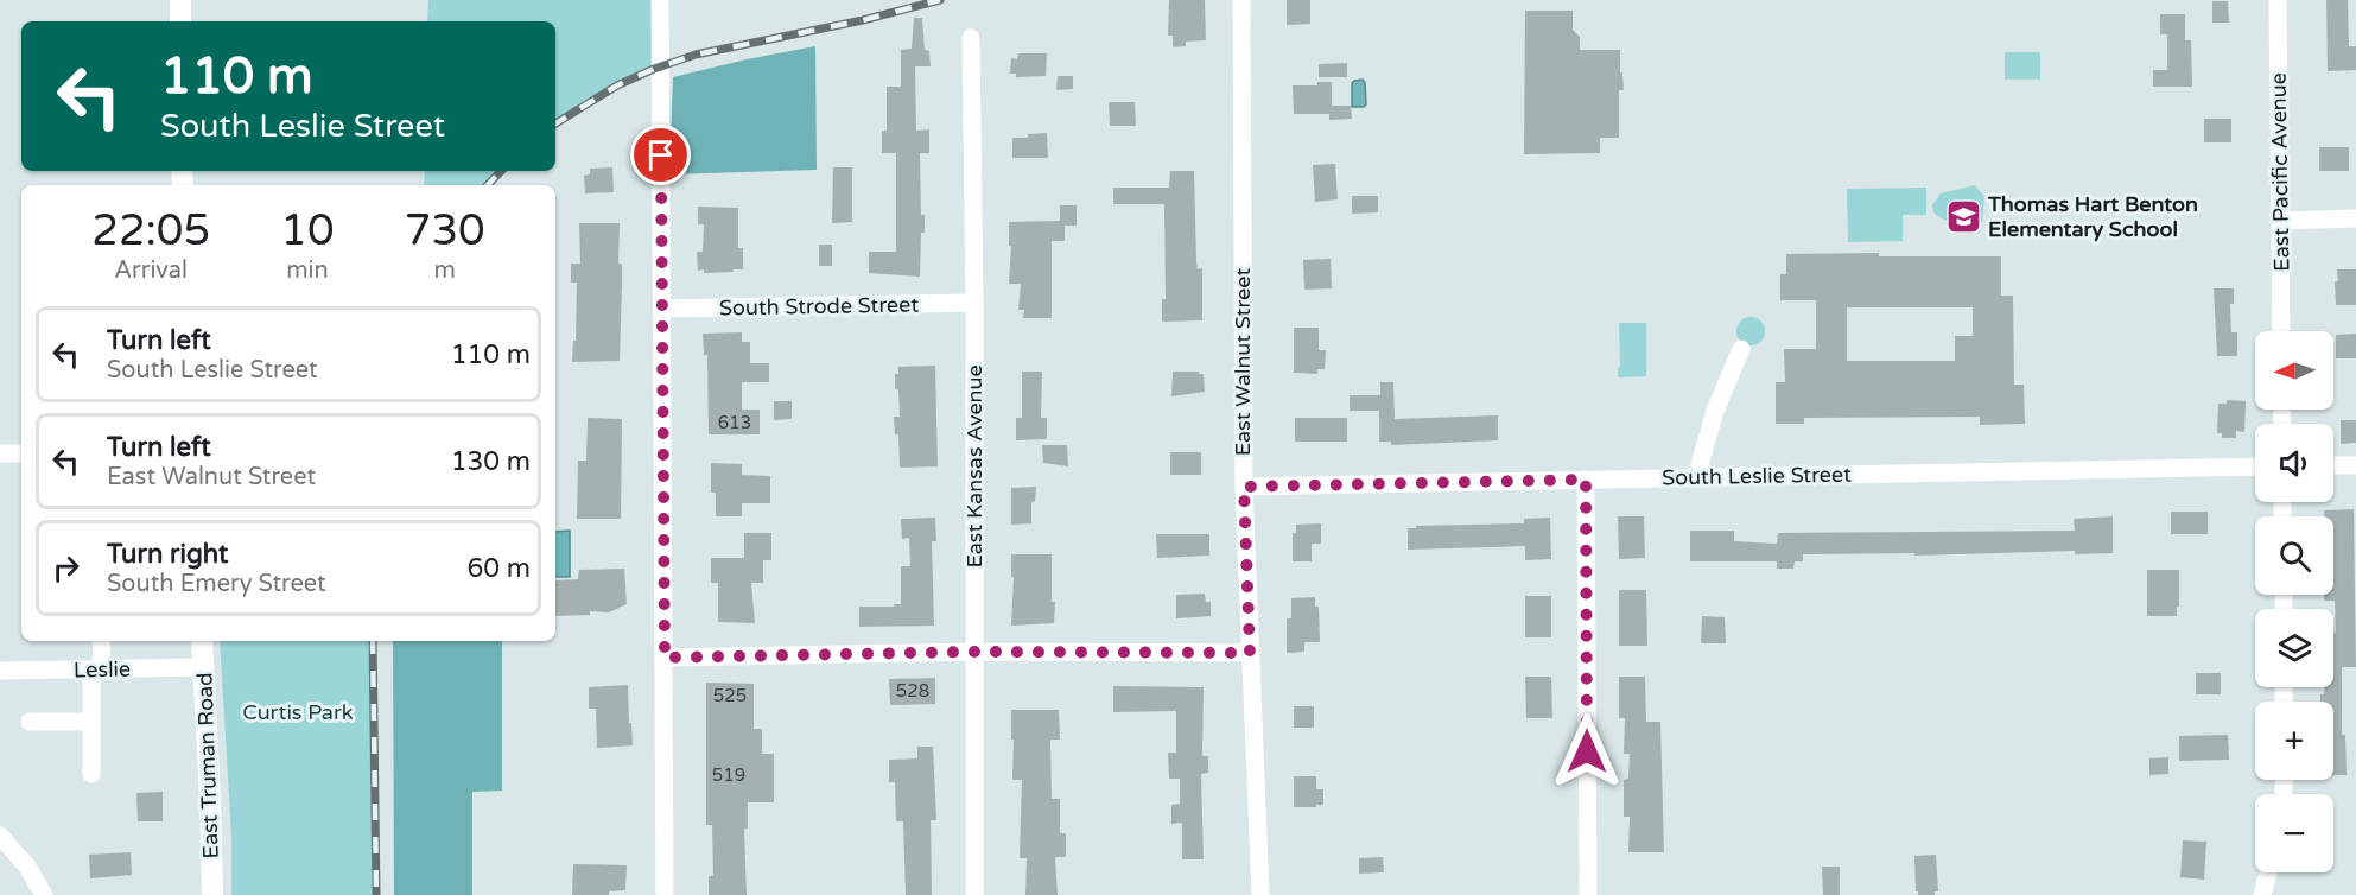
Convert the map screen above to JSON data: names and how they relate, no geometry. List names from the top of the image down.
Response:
{
  "streets": {
    "main road": ["East Truman Road"],
    "street": [
      "East Pacific Avenue",
      "South Strode Street",
      "East Walnut Street",
      "East Kansas Avenue",
      "South Leslie Street",
      "Leslie"
    ]
  },
  "crossings": [
    ["South Strode Street", "East Kansas Avenue"],
    ["East Walnut Street", "South Leslie Street"],
    ["Leslie", "East Truman Road"]
  ],
  "parks": ["Curtis Park"],
  "places": {
    "school or university": ["Thomas Hart Benton Elementary School"]
  },
  "house_numbers": [
    "613",
    "528",
    "525",
    "519"
  ],
  "north": "left",
  "page": {
    "turn": ["110 m", "South Leslie Street"],
    "eta": [
      "22:05",
      "Arrival",
      "10",
      "min",
      "730",
      "m"
    ],
    "list": [
      {
        "name": "Turn left",
        "note": "South Leslie Street",
        "value": "110 m"
      },
      {
        "name": "Turn left",
        "note": "East Walnut Street",
        "value": "130 m"
      },
      {
        "name": "Turn right",
        "note": "South Emery Street",
        "value": "60 m"
      }
    ],
    "map_buttons": ["+", "−"]
  }
}
